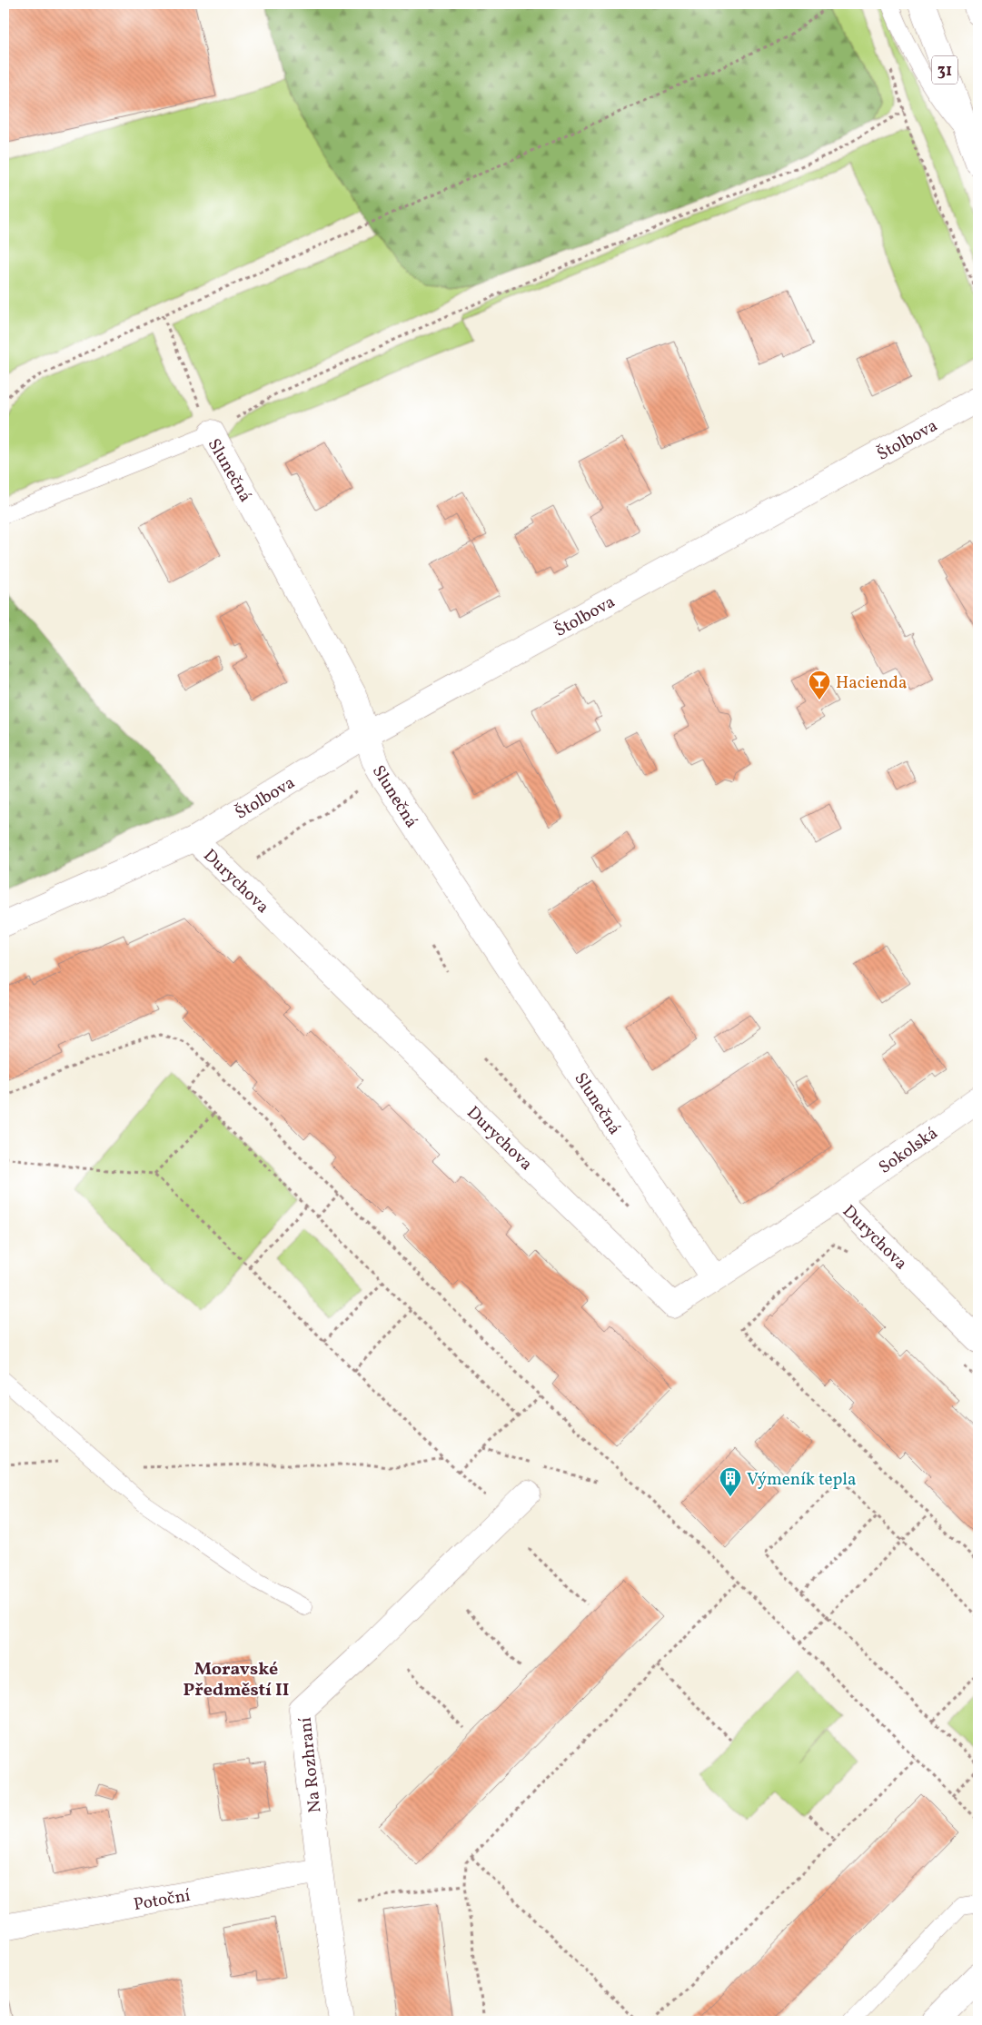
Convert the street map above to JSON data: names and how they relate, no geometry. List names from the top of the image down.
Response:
{
  "streets": {
    "street": [
      "31",
      "Štolbova",
      "Slunečná",
      "Durychova",
      "Sokolská",
      "Na Rozhraní",
      "Potoční"
    ]
  },
  "crossings": [
    ["Štolbova", "Slunečná"],
    ["Štolbova", "Durychova"],
    ["Slunečná", "Durychova"],
    ["Durychova", "Sokolská"],
    ["Na Rozhraní", "Potoční"]
  ],
  "districts": ["Moravské Předměstí II"],
  "places": {
    "bar": ["Hacienda"],
    "building": ["Výmeník tepla"]
  }
}
